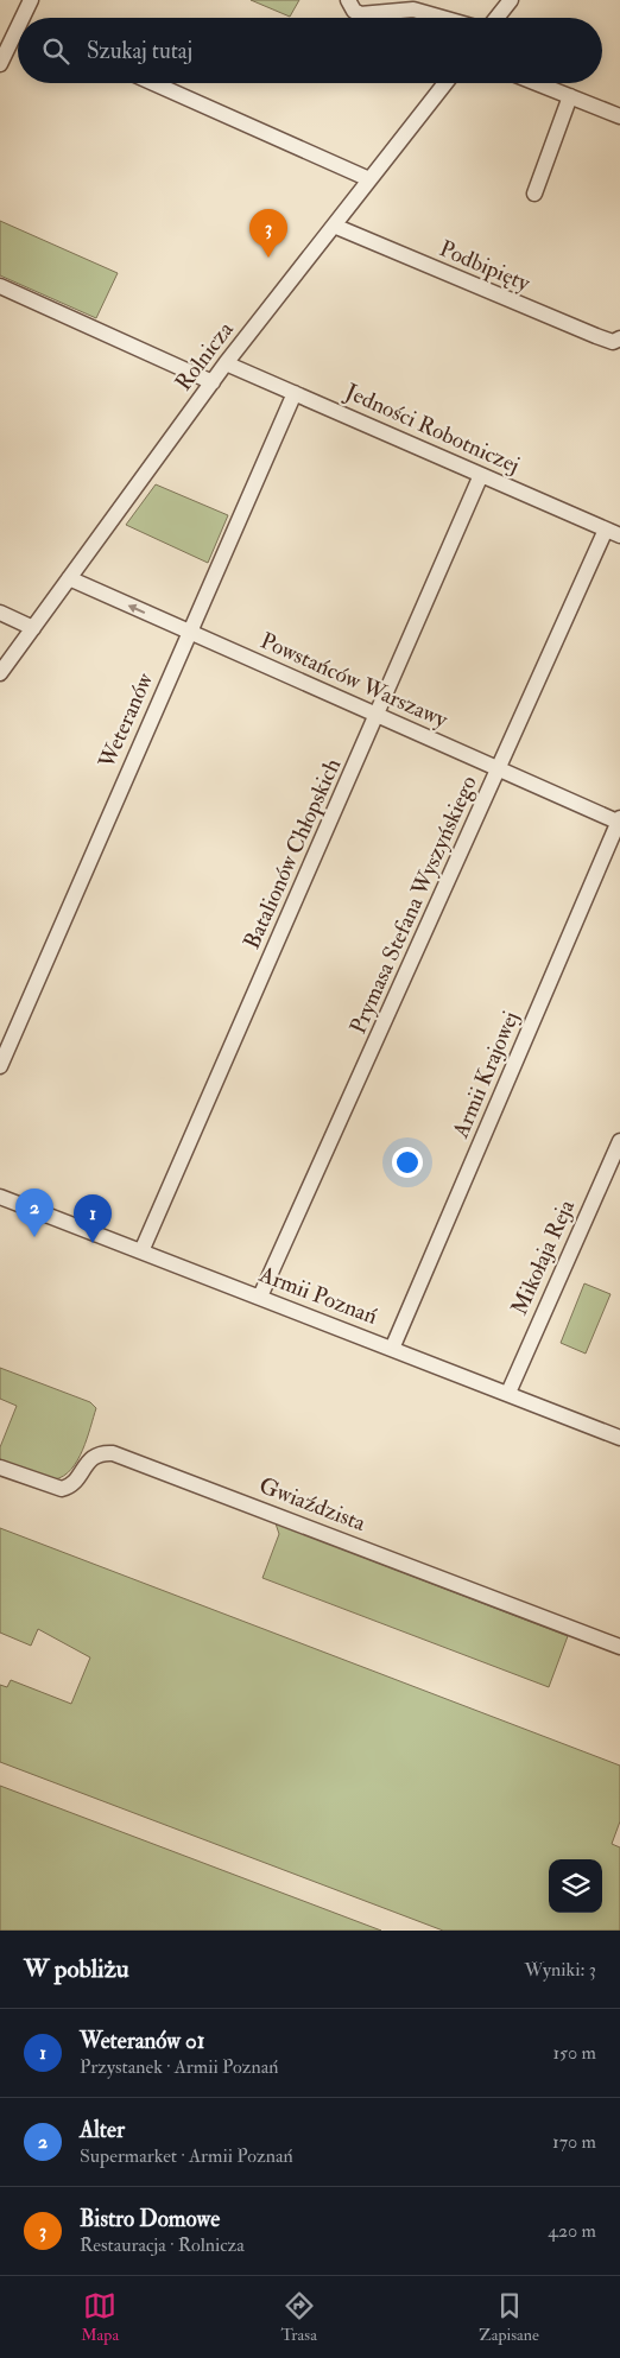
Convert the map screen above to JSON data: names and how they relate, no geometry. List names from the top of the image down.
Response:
{
  "streets": {
    "street": [
      "Podbipięty",
      "Rolnicza",
      "Jedności Robotniczej",
      "Powstańców Warszawy",
      "Weteranów",
      "Batalionów Chłopskich",
      "Prymasa Stefana Wyszyńskiego",
      "Armii Krajowej",
      "Mikołaja Reja",
      "Armii Poznań",
      "Gwiaździsta"
    ]
  },
  "crossings": [
    ["Podbipięty", "Rolnicza"],
    ["Rolnicza", "Jedności Robotniczej"],
    ["Rolnicza", "Powstańców Warszawy"],
    ["Jedności Robotniczej", "Weteranów"],
    ["Jedności Robotniczej", "Batalionów Chłopskich"],
    ["Jedności Robotniczej", "Prymasa Stefana Wyszyńskiego"],
    ["Powstańców Warszawy", "Weteranów"],
    ["Powstańców Warszawy", "Batalionów Chłopskich"],
    ["Powstańców Warszawy", "Prymasa Stefana Wyszyńskiego"],
    ["Powstańców Warszawy", "Armii Krajowej"],
    ["Batalionów Chłopskich", "Armii Poznań"],
    ["Prymasa Stefana Wyszyńskiego", "Armii Poznań"],
    ["Armii Krajowej", "Armii Poznań"],
    ["Mikołaja Reja", "Armii Poznań"]
  ],
  "page": {
    "search": "Szukaj tutaj",
    "pins": ["3", "2", "1"],
    "heading": ["W pobliżu", "Wyniki: 3"],
    "list": [
      {
        "mark": "1",
        "name": "Weteranów 01",
        "note": "Przystanek · Armii Poznań",
        "value": "150 m"
      },
      {
        "mark": "2",
        "name": "Alter",
        "note": "Supermarket · Armii Poznań",
        "value": "170 m"
      },
      {
        "mark": "3",
        "name": "Bistro Domowe",
        "note": "Restauracja · Rolnicza",
        "value": "420 m"
      }
    ],
    "nav": ["Mapa", "Trasa", "Zapisane"]
  }
}
